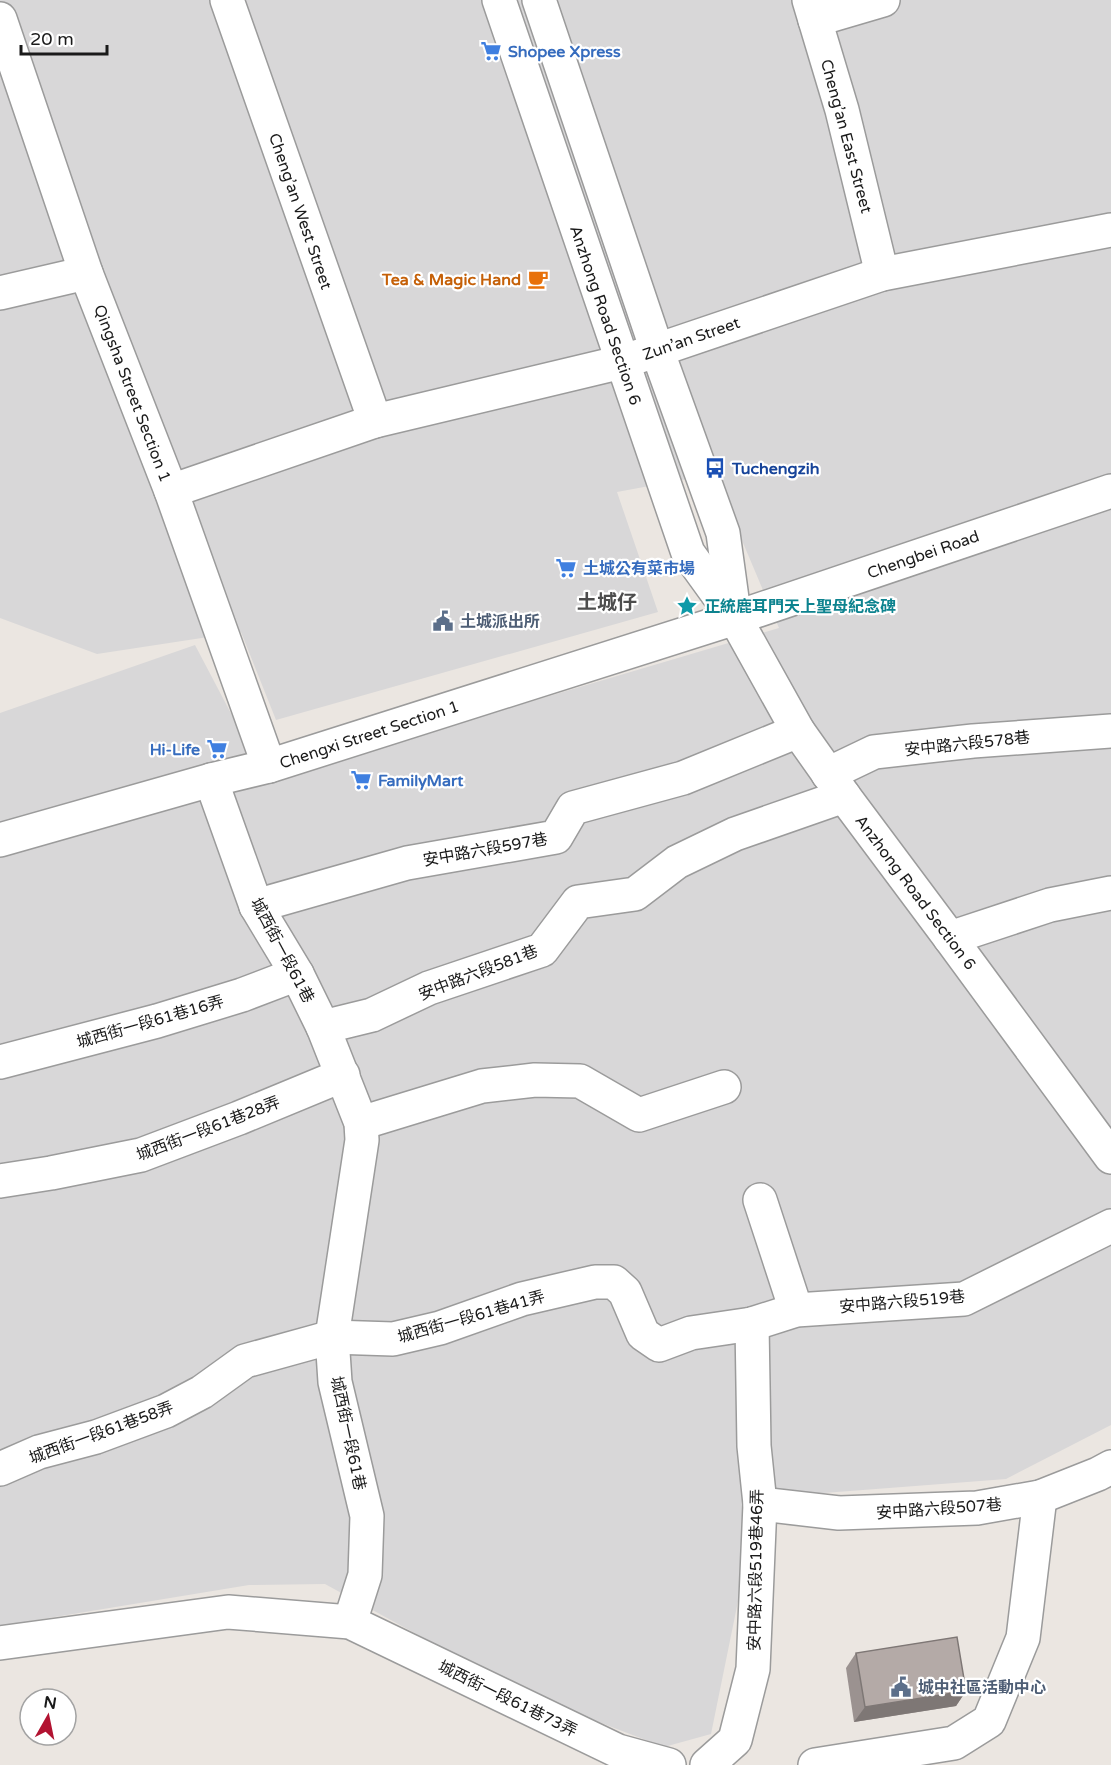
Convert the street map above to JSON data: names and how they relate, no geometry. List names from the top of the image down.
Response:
{
  "streets": {
    "street": [
      "Cheng’an East Street",
      "Cheng’an West Street",
      "Anzhong Road Section 6",
      "Zun’an Street",
      "Qingsha Street Section 1",
      "Chengbei Road",
      "Chengxi Street Section 1",
      "安中路六段578巷",
      "安中路六段597巷",
      "城西街一段61巷",
      "安中路六段581巷",
      "城西街一段61巷16弄",
      "城西街一段61巷28弄",
      "安中路六段519巷",
      "城西街一段61巷41弄",
      "城西街一段61巷58弄",
      "安中路六段507巷",
      "安中路六段519巷46弄",
      "城西街一段61巷73弄"
    ]
  },
  "crossings": [
    ["Cheng’an East Street", "Zun’an Street"],
    ["Cheng’an West Street", "Zun’an Street"],
    ["Anzhong Road Section 6", "Zun’an Street"],
    ["Anzhong Road Section 6", "Chengbei Road"],
    ["Anzhong Road Section 6", "Chengxi Street Section 1"],
    ["Anzhong Road Section 6", "安中路六段578巷"],
    ["Anzhong Road Section 6", "安中路六段597巷"],
    ["Anzhong Road Section 6", "安中路六段581巷"],
    ["Zun’an Street", "Qingsha Street Section 1"],
    ["Qingsha Street Section 1", "Chengxi Street Section 1"],
    ["Chengbei Road", "Chengxi Street Section 1"],
    ["Chengxi Street Section 1", "城西街一段61巷"],
    ["安中路六段578巷", "安中路六段581巷"],
    ["安中路六段597巷", "城西街一段61巷"],
    ["城西街一段61巷", "安中路六段581巷"],
    ["城西街一段61巷", "城西街一段61巷16弄"],
    ["城西街一段61巷", "城西街一段61巷28弄"],
    ["城西街一段61巷", "城西街一段61巷41弄"],
    ["城西街一段61巷", "城西街一段61巷58弄"],
    ["城西街一段61巷", "城西街一段61巷73弄"],
    ["安中路六段519巷", "城西街一段61巷41弄"],
    ["安中路六段519巷", "安中路六段519巷46弄"],
    ["城西街一段61巷41弄", "城西街一段61巷58弄"],
    ["城西街一段61巷41弄", "安中路六段519巷46弄"],
    ["安中路六段507巷", "安中路六段519巷46弄"]
  ],
  "districts": ["土城仔"],
  "places": {
    "supermarket": [
      "Shopee Xpress",
      "土城公有菜市場",
      "Hi-Life",
      "FamilyMart"
    ],
    "cafe": ["Tea & Magic Hand"],
    "bus stop": ["Tuchengzih"],
    "place": ["正統鹿耳門天上聖母紀念碑"],
    "public building": ["土城派出所", "城中社區活動中心"]
  },
  "scale_bar": "20 m",
  "north": "top"
}
